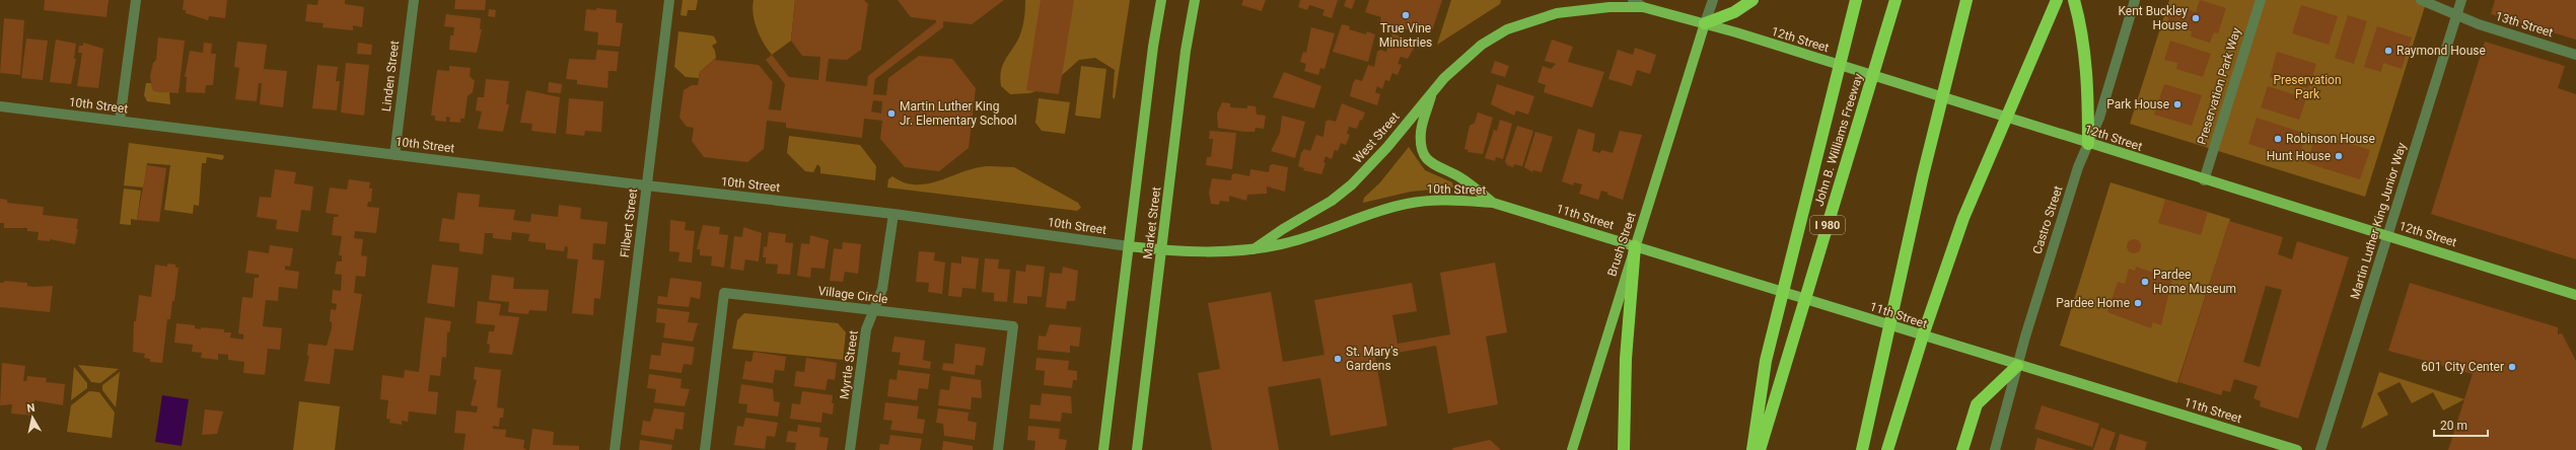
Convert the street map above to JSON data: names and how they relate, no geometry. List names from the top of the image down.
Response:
{
  "streets": {
    "highway": ["John B. Williams Freeway", "I 980"],
    "main road": [
      "12th Street",
      "10th Street",
      "West Street",
      "11th Street",
      "Market Street",
      "Brush Street"
    ],
    "street": [
      "13th Street",
      "Linden Street",
      "Preservation Park Way",
      "Castro Street",
      "Martin Luther King Junior Way",
      "Filbert Street",
      "Village Circle",
      "Myrtle Street"
    ]
  },
  "crossings": [
    ["13th Street", "Martin Luther King Junior Way"],
    ["12th Street", "Preservation Park Way"],
    ["12th Street", "West Street"],
    ["12th Street", "Castro Street"],
    ["12th Street", "Martin Luther King Junior Way"],
    ["12th Street", "Brush Street"],
    ["Linden Street", "10th Street"],
    ["10th Street", "West Street"],
    ["10th Street", "11th Street"],
    ["10th Street", "Filbert Street"],
    ["10th Street", "Market Street"],
    ["10th Street", "Myrtle Street"],
    ["11th Street", "Castro Street"],
    ["11th Street", "Brush Street"],
    ["Village Circle", "Myrtle Street"]
  ],
  "parks": ["Preservation Park"],
  "places": [
    "True Vine Ministries",
    "Kent Buckley House",
    "Raymond House",
    "Park House",
    "Martin Luther King Jr. Elementary School",
    "Robinson House",
    "Hunt House",
    "Pardee Home Museum",
    "Pardee Home",
    "St. Mary's Gardens",
    "601 City Center"
  ],
  "scale_bar": "20 m",
  "north": "top"
}
